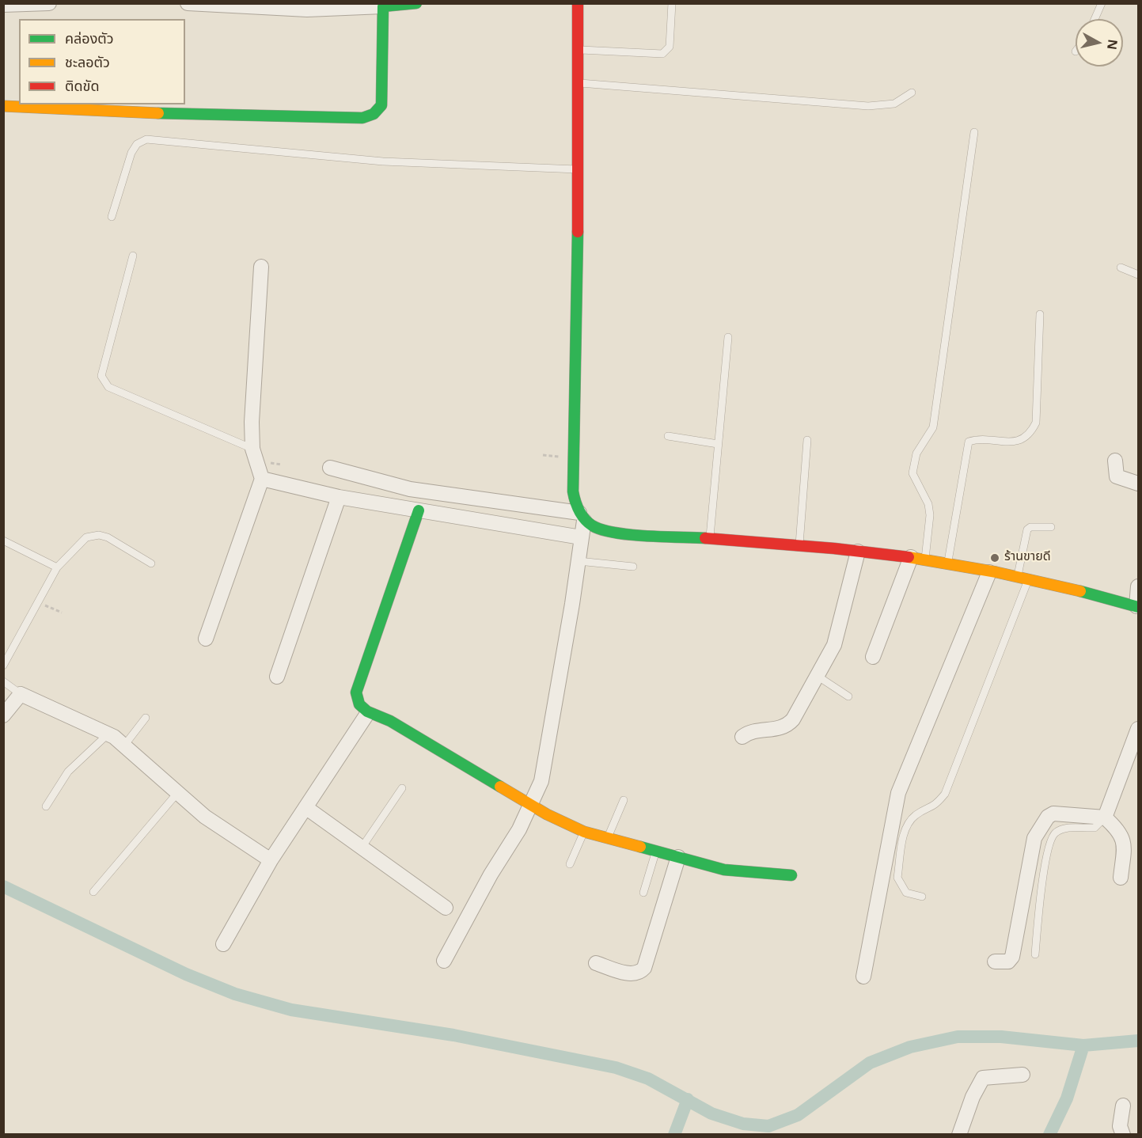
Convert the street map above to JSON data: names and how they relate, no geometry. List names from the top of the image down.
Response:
{
  "places": ["ร้านขายดี"],
  "legend": ["คล่องตัว", "ชะลอตัว", "ติดขัด"],
  "north": "right"
}
